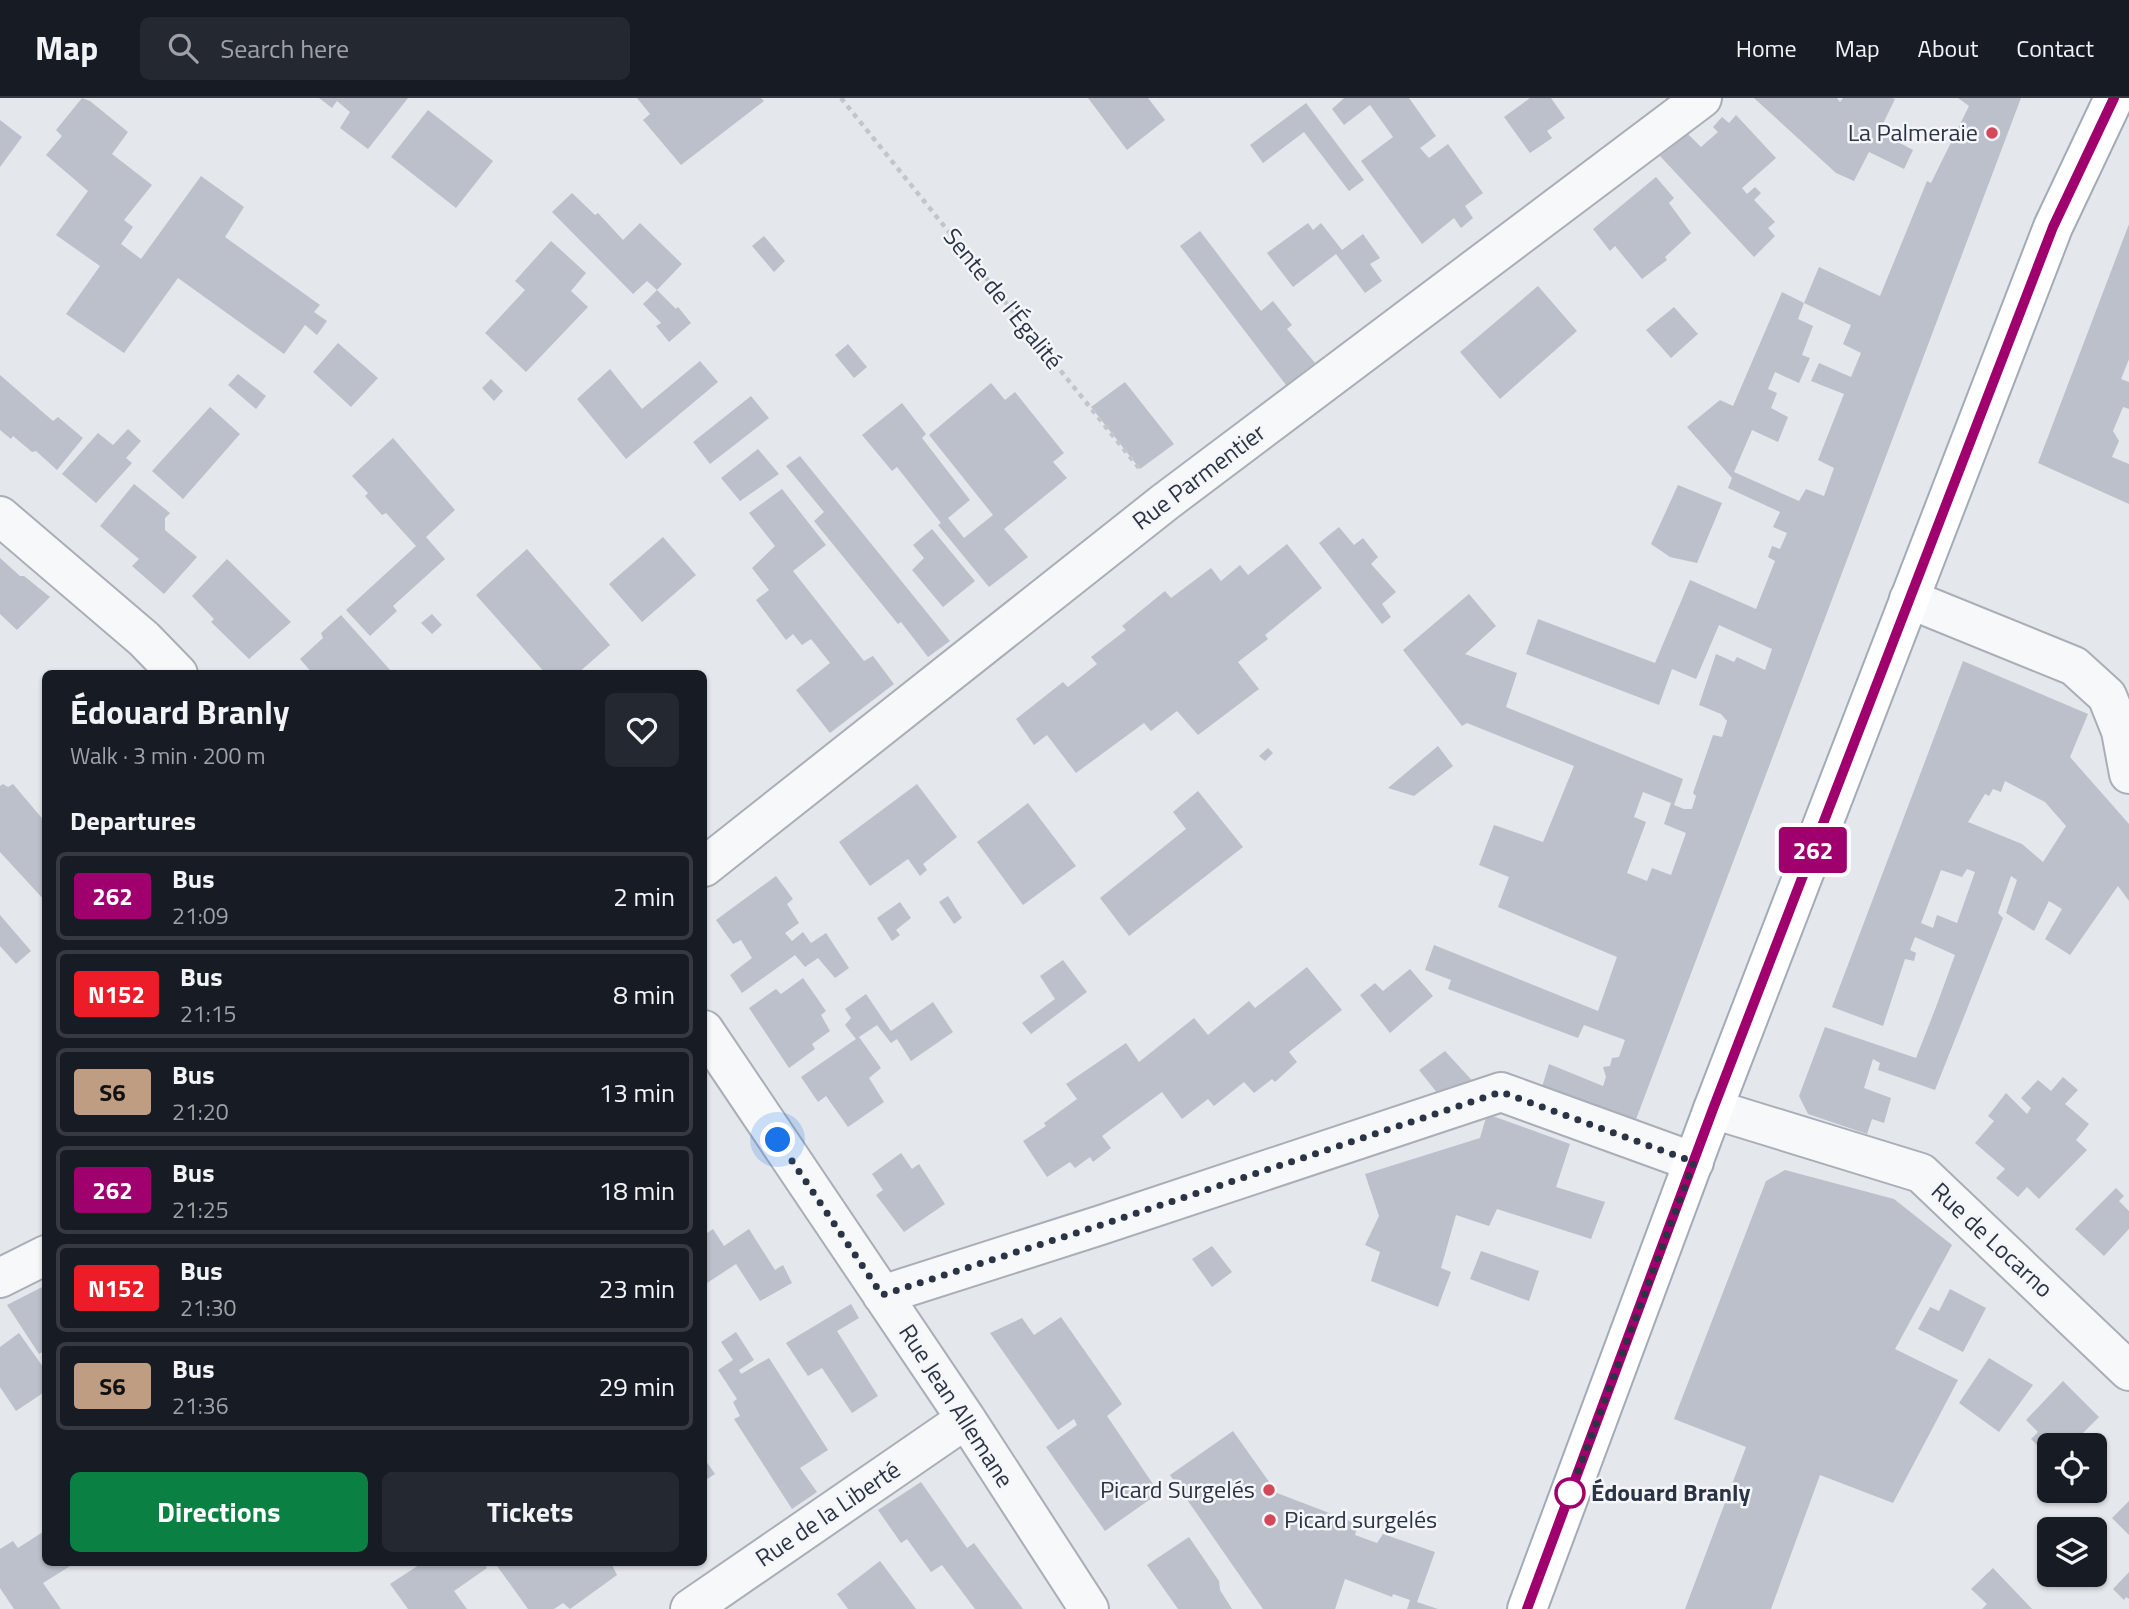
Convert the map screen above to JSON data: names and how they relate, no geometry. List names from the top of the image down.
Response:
{
  "streets": {
    "street": [
      "Rue Parmentier",
      "Rue de Locarno",
      "Rue Jean Allemane",
      "Rue de la Liberté"
    ],
    "path": ["Sente de l'Égalité"]
  },
  "crossings": [
    ["Sente de l'Égalité", "Rue Parmentier"],
    ["Rue Jean Allemane", "Rue de la Liberté"]
  ],
  "places": [
    "La Palmeraie",
    "Picard Surgelés",
    "Édouard Branly",
    "Picard surgelés"
  ],
  "lines": ["bus line 262"],
  "page": {
    "header": "Map",
    "search": "Search here",
    "nav": [
      "Home",
      "Map",
      "About",
      "Contact"
    ],
    "on_map": "262",
    "heading": [
      ["Édouard Branly", "Walk · 3 min · 200 m"],
      "Departures"
    ],
    "list": [
      {
        "mark": "262",
        "name": "Bus",
        "note": "21:09",
        "value": "2 min"
      },
      {
        "mark": "N152",
        "name": "Bus",
        "note": "21:15",
        "value": "8 min"
      },
      {
        "mark": "S6",
        "name": "Bus",
        "note": "21:20",
        "value": "13 min"
      },
      {
        "mark": "262",
        "name": "Bus",
        "note": "21:25",
        "value": "18 min"
      },
      {
        "mark": "N152",
        "name": "Bus",
        "note": "21:30",
        "value": "23 min"
      },
      {
        "mark": "S6",
        "name": "Bus",
        "note": "21:36",
        "value": "29 min"
      }
    ],
    "buttons": ["Directions", "Tickets"]
  }
}
